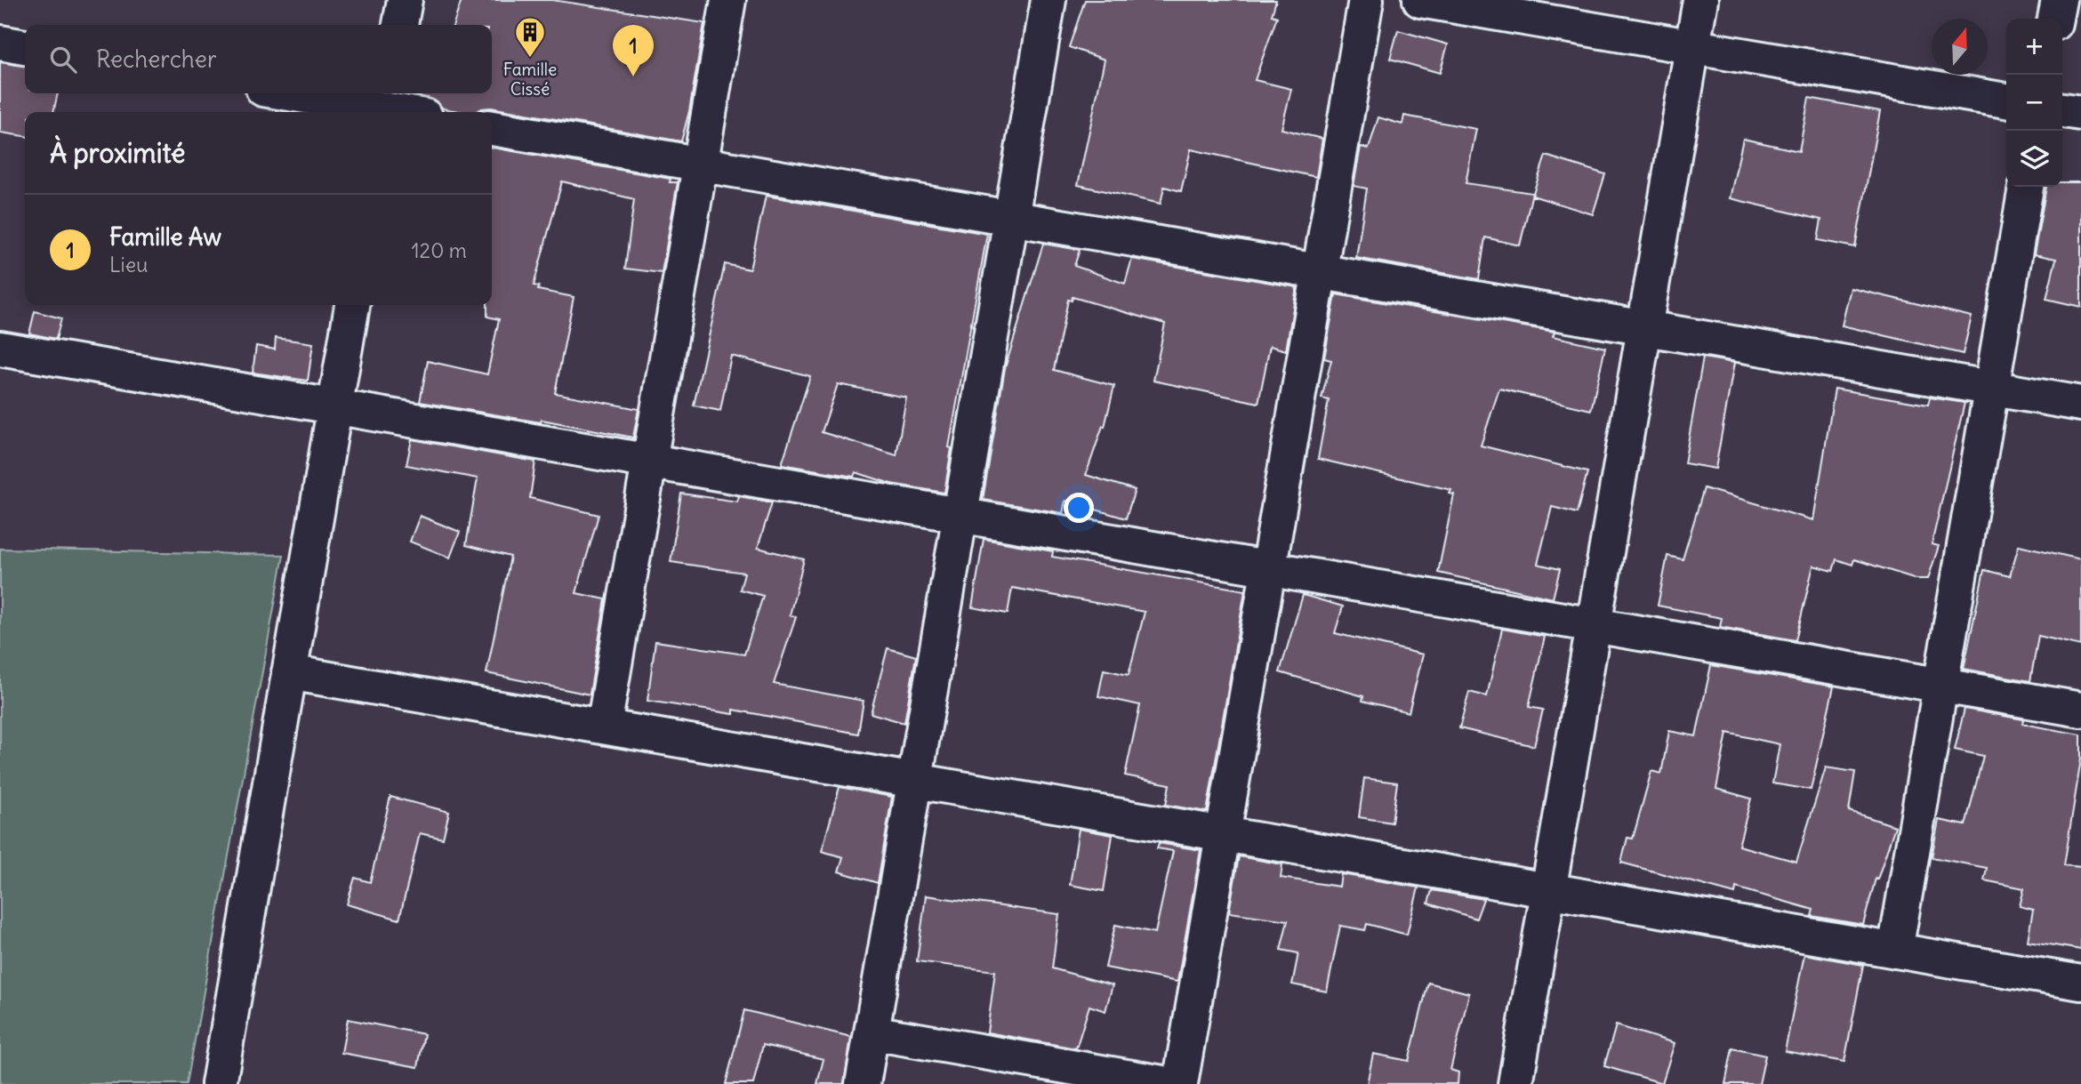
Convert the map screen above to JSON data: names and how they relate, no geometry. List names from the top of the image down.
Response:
{
  "places": {
    "building": ["Famille Cissé"]
  },
  "north": "top",
  "page": {
    "map_buttons": ["+", "−"],
    "pins": "1",
    "search": "Rechercher",
    "heading": "À proximité",
    "list": [
      {
        "mark": "1",
        "name": "Famille Aw",
        "note": "Lieu",
        "value": "120 m"
      }
    ]
  }
}
